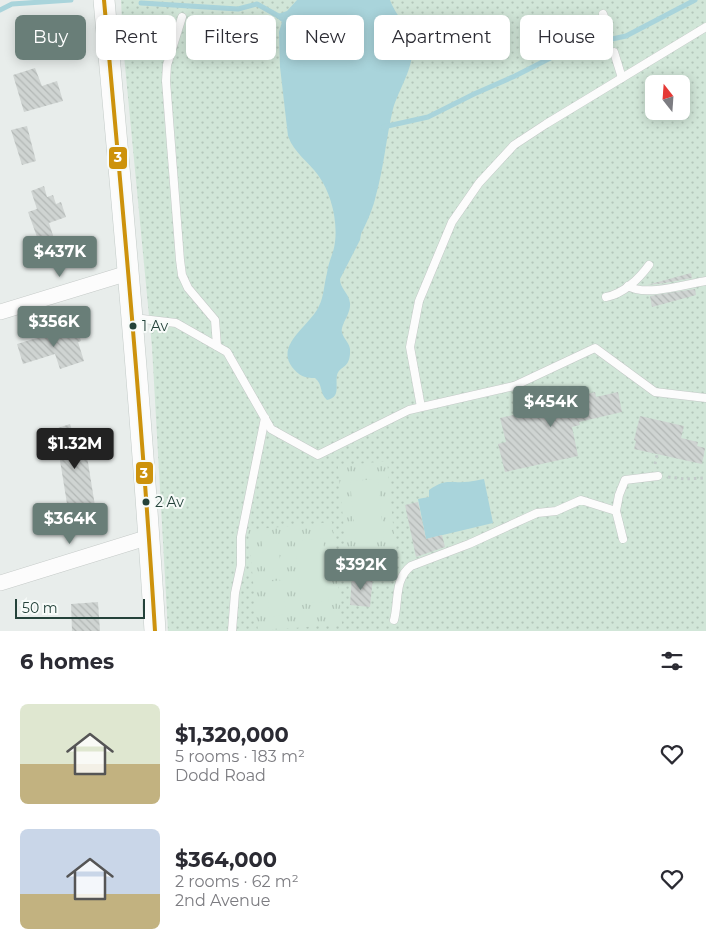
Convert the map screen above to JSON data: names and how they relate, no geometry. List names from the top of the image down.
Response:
{
  "places": ["1 Av", "2 Av"],
  "lines": ["transit line 3"],
  "scale_bar": "50 m",
  "north": "top",
  "page": {
    "chip": [
      "Buy",
      "Rent",
      "Filters",
      "New",
      "Apartment",
      "House"
    ],
    "price": [
      "$437K",
      "$356K",
      "$454K",
      "$1.32M",
      "$364K",
      "$392K"
    ],
    "scale": "50 m",
    "heading": "6 homes",
    "list": [
      {
        "name": "$1,320,000",
        "note": "5 rooms · 183 m² · Dodd Road"
      },
      {
        "name": "$364,000",
        "note": "2 rooms · 62 m² · 2nd Avenue"
      }
    ]
  }
}
